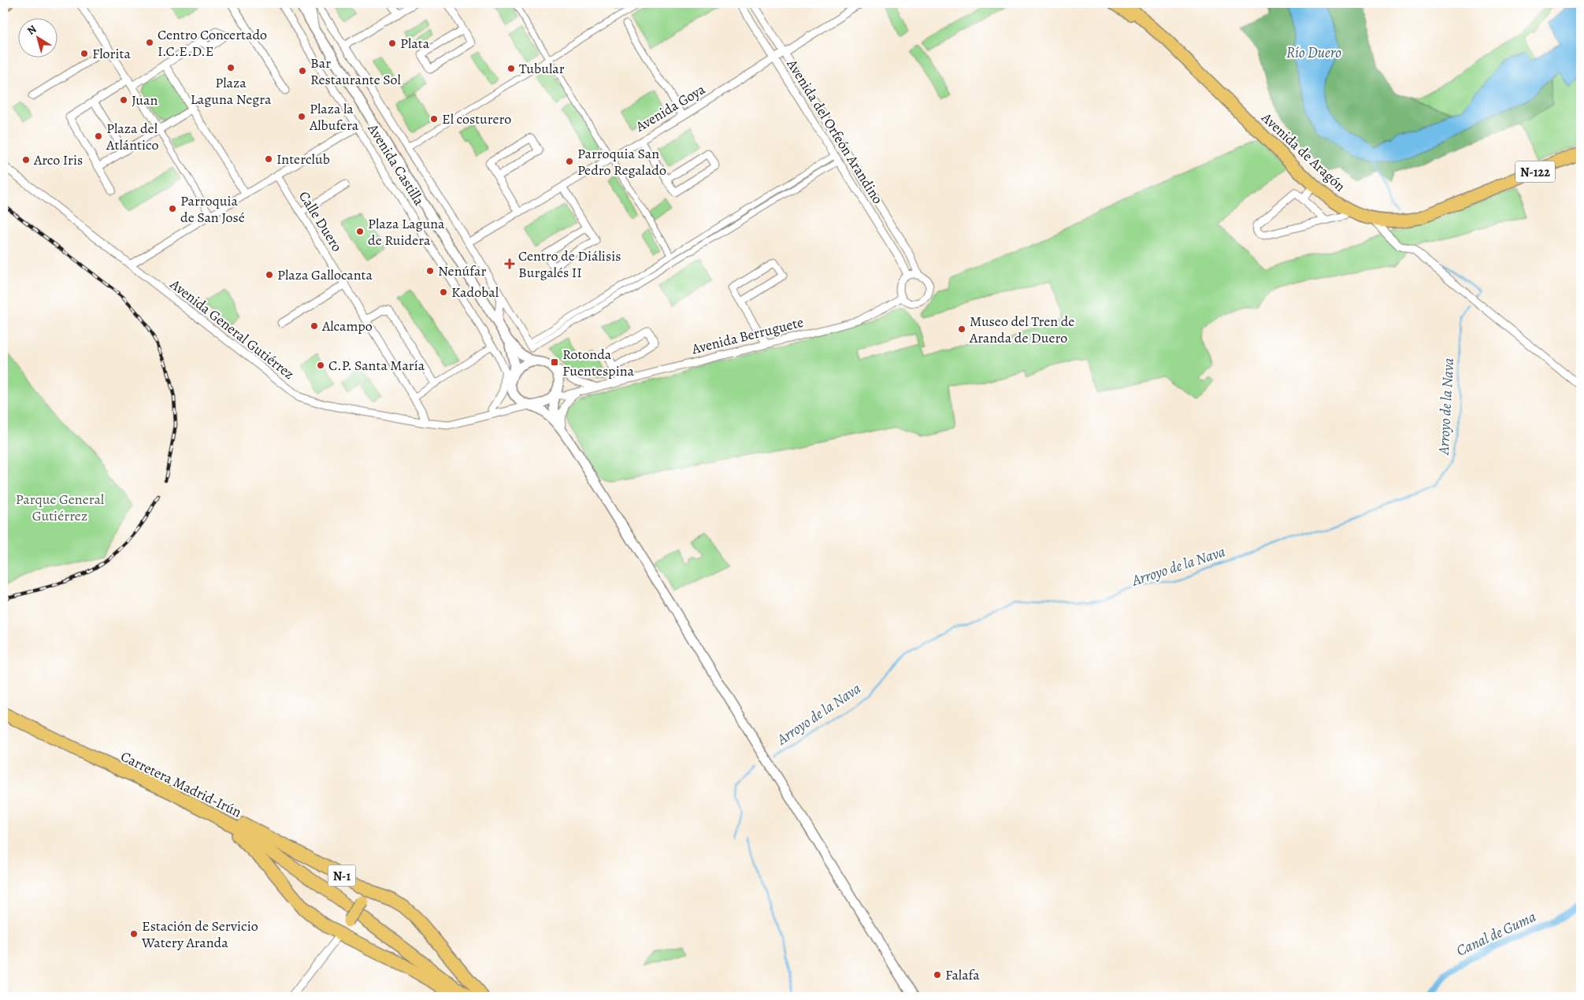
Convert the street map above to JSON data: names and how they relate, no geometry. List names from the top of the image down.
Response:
{
  "streets": {
    "highway": [
      "Avenida de Aragón",
      "N-122",
      "Carretera Madrid-Irún",
      "N-1"
    ],
    "street": [
      "Avenida Goya",
      "Avenida del Orfeón Arandino",
      "Avenida Castilla",
      "Calle Duero",
      "Avenida General Gutiérrez",
      "Avenida Berruguete"
    ]
  },
  "crossings": [
    ["Avenida Goya", "Avenida del Orfeón Arandino"],
    ["Avenida Goya", "Avenida Castilla"],
    ["Avenida del Orfeón Arandino", "Avenida Berruguete"],
    ["Avenida Castilla", "Avenida General Gutiérrez"],
    ["Avenida Castilla", "Avenida Berruguete"],
    ["Calle Duero", "Avenida General Gutiérrez"],
    ["Avenida General Gutiérrez", "Avenida Berruguete"],
    ["Carretera Madrid-Irún", "N-1"]
  ],
  "water": ["Río Duero", "Arroyo de la Nava", "Canal de Guma"],
  "parks": ["Parque General Gutiérrez"],
  "places": {
    "other": [
      "Centro Concertado I.C.E.D.E",
      "Plata",
      "Florita",
      "Plaza Laguna Negra",
      "Tubular",
      "Bar Restaurante Sol",
      "Juan",
      "Plaza la Albufera",
      "El costurero",
      "Plaza del Atlántico",
      "Interclub",
      "Arco Iris",
      "Parroquia San Pedro Regalado",
      "Parroquia de San José",
      "Plaza Laguna de Ruidera",
      "Nenúfar",
      "Plaza Gallocanta",
      "Kadobal",
      "Alcampo",
      "Museo del Tren de Aranda de Duero",
      "C.P. Santa María",
      "Estación de Servicio Watery Aranda",
      "Falafa"
    ],
    "health": ["Centro de Diálisis Burgalés II"],
    "transit": ["Rotonda Fuentespina"]
  },
  "north": "top left"
}
